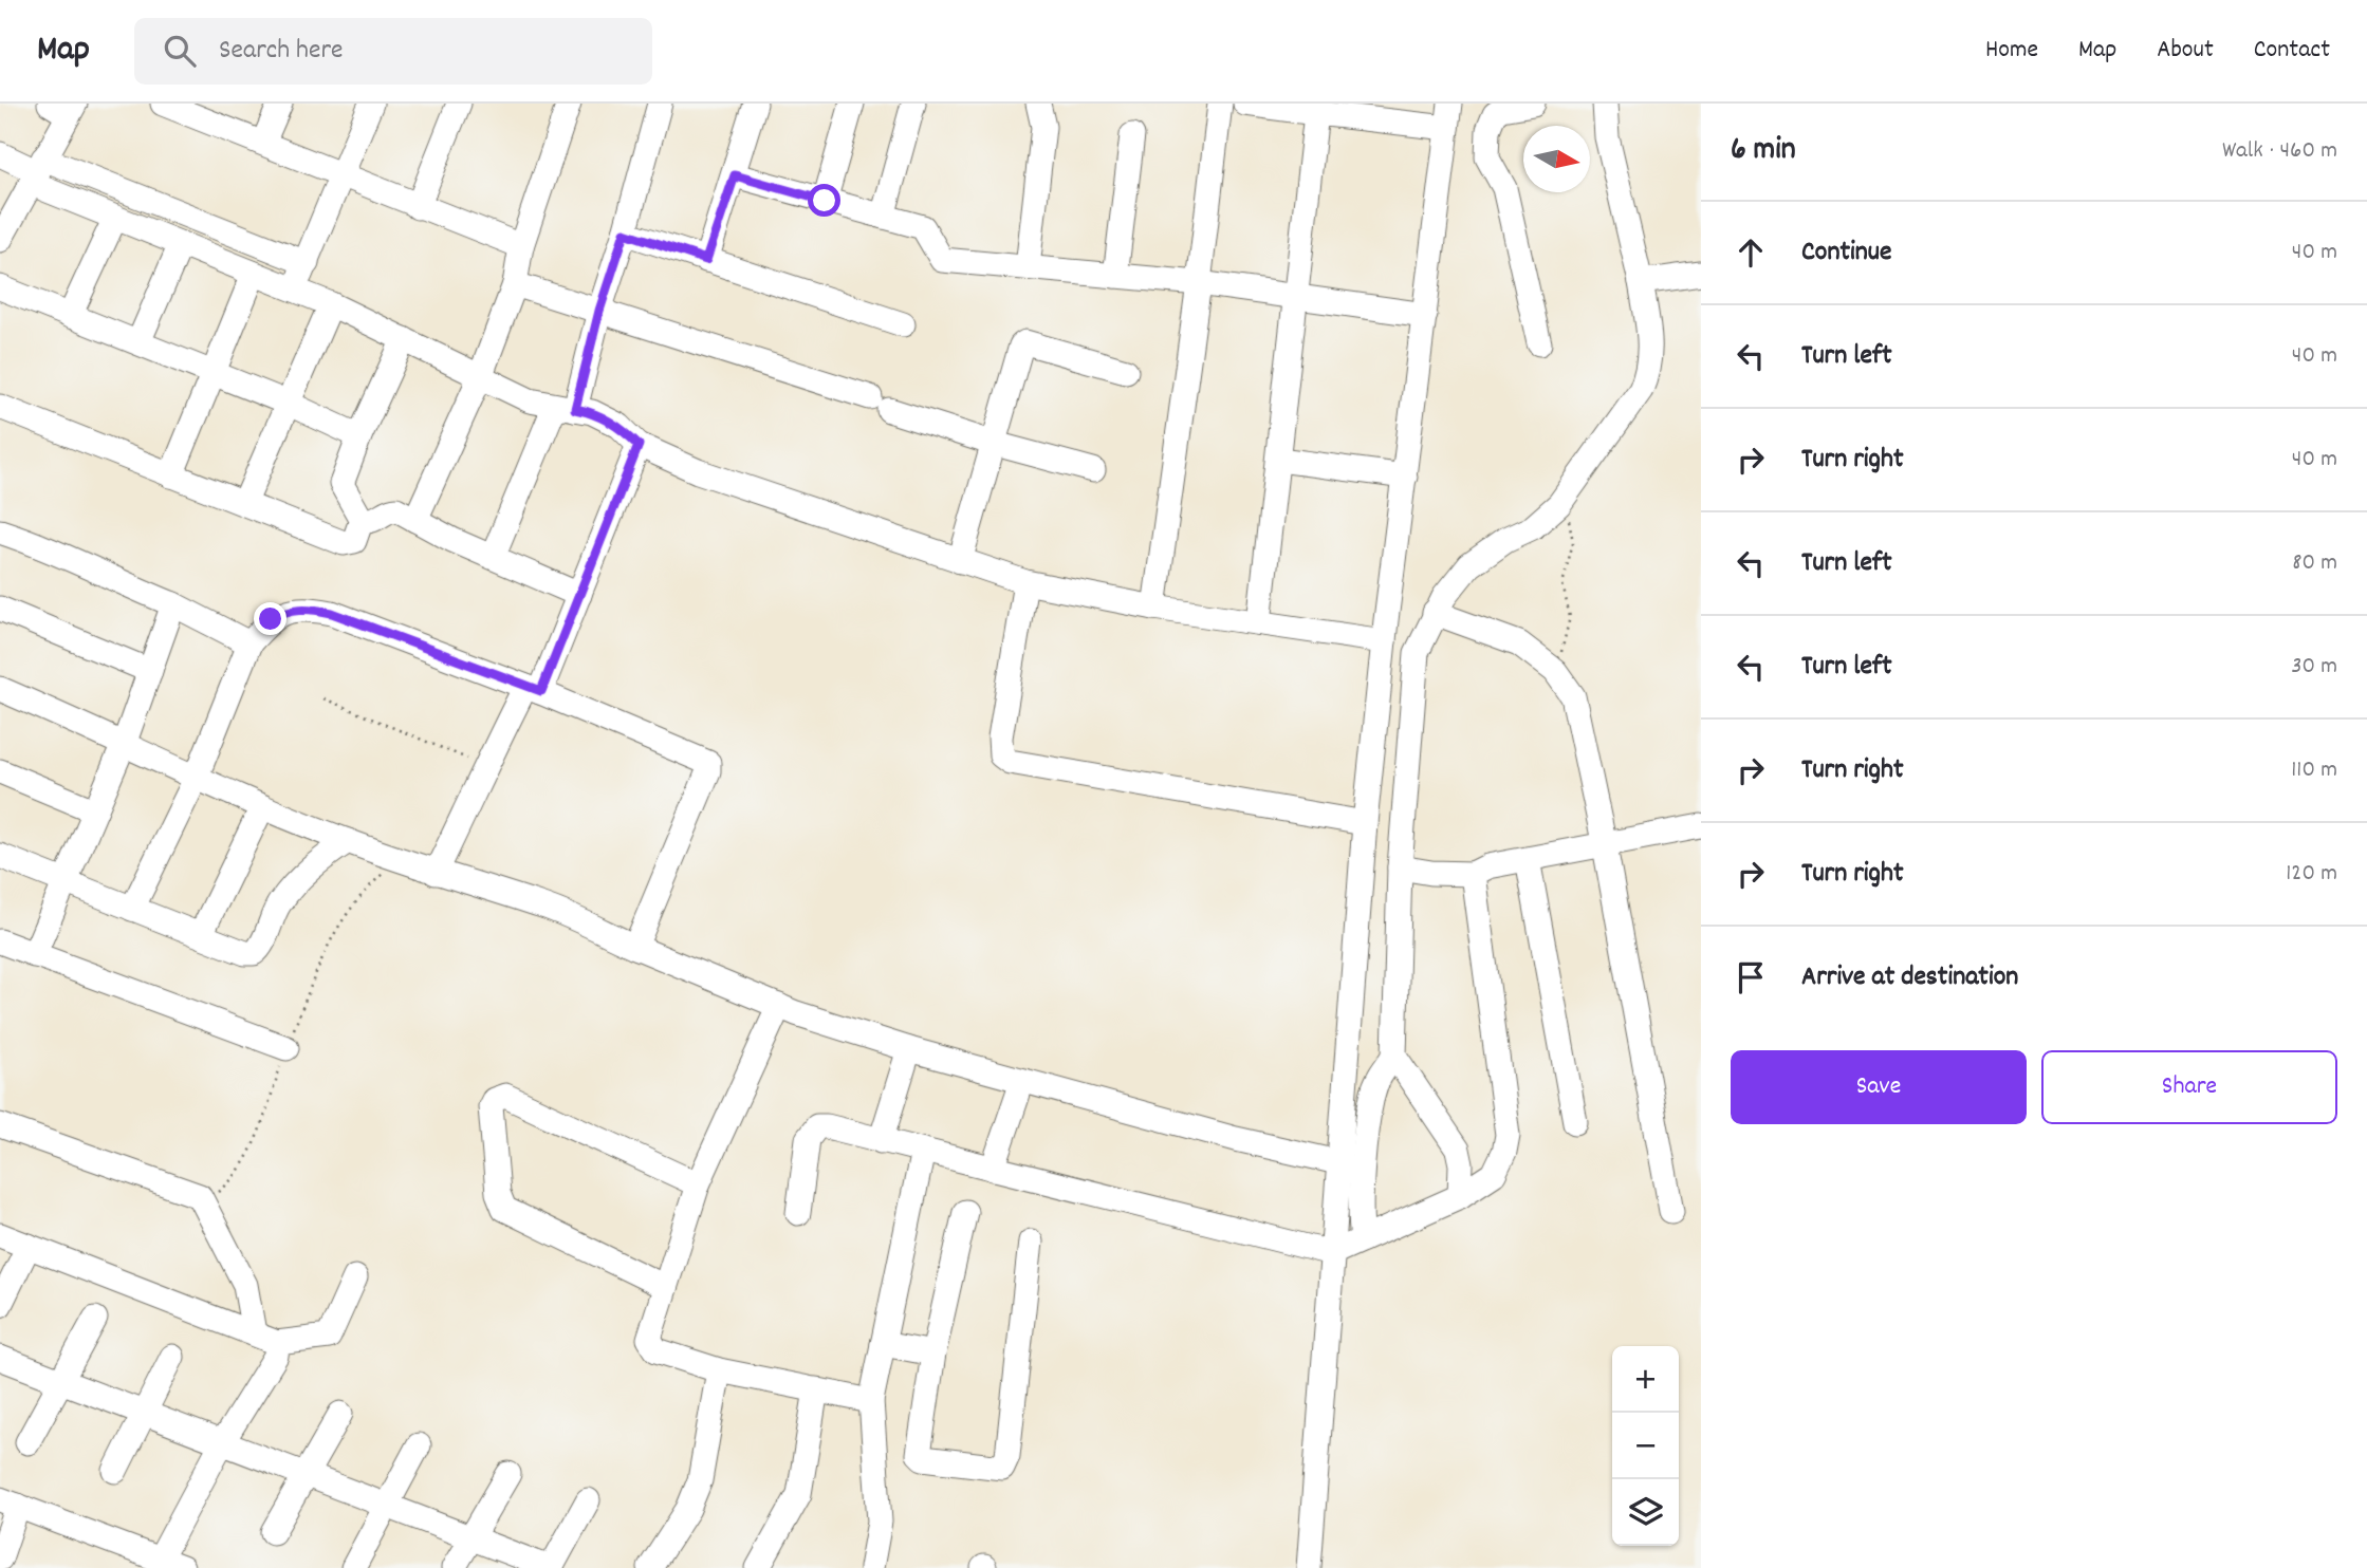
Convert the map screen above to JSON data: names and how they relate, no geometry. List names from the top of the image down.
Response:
{
  "north": "right",
  "page": {
    "header": "Map",
    "search": "Search here",
    "nav": [
      "Home",
      "Map",
      "About",
      "Contact"
    ],
    "heading": ["6 min", "Walk · 460 m"],
    "list": [
      ["Continue", "40 m"],
      ["Turn left", "40 m"],
      ["Turn right", "40 m"],
      ["Turn left", "80 m"],
      ["Turn left", "30 m"],
      ["Turn right", "110 m"],
      ["Turn right", "120 m"],
      "Arrive at destination"
    ],
    "buttons": ["Save", "Share"],
    "map_buttons": ["+", "−"]
  }
}
